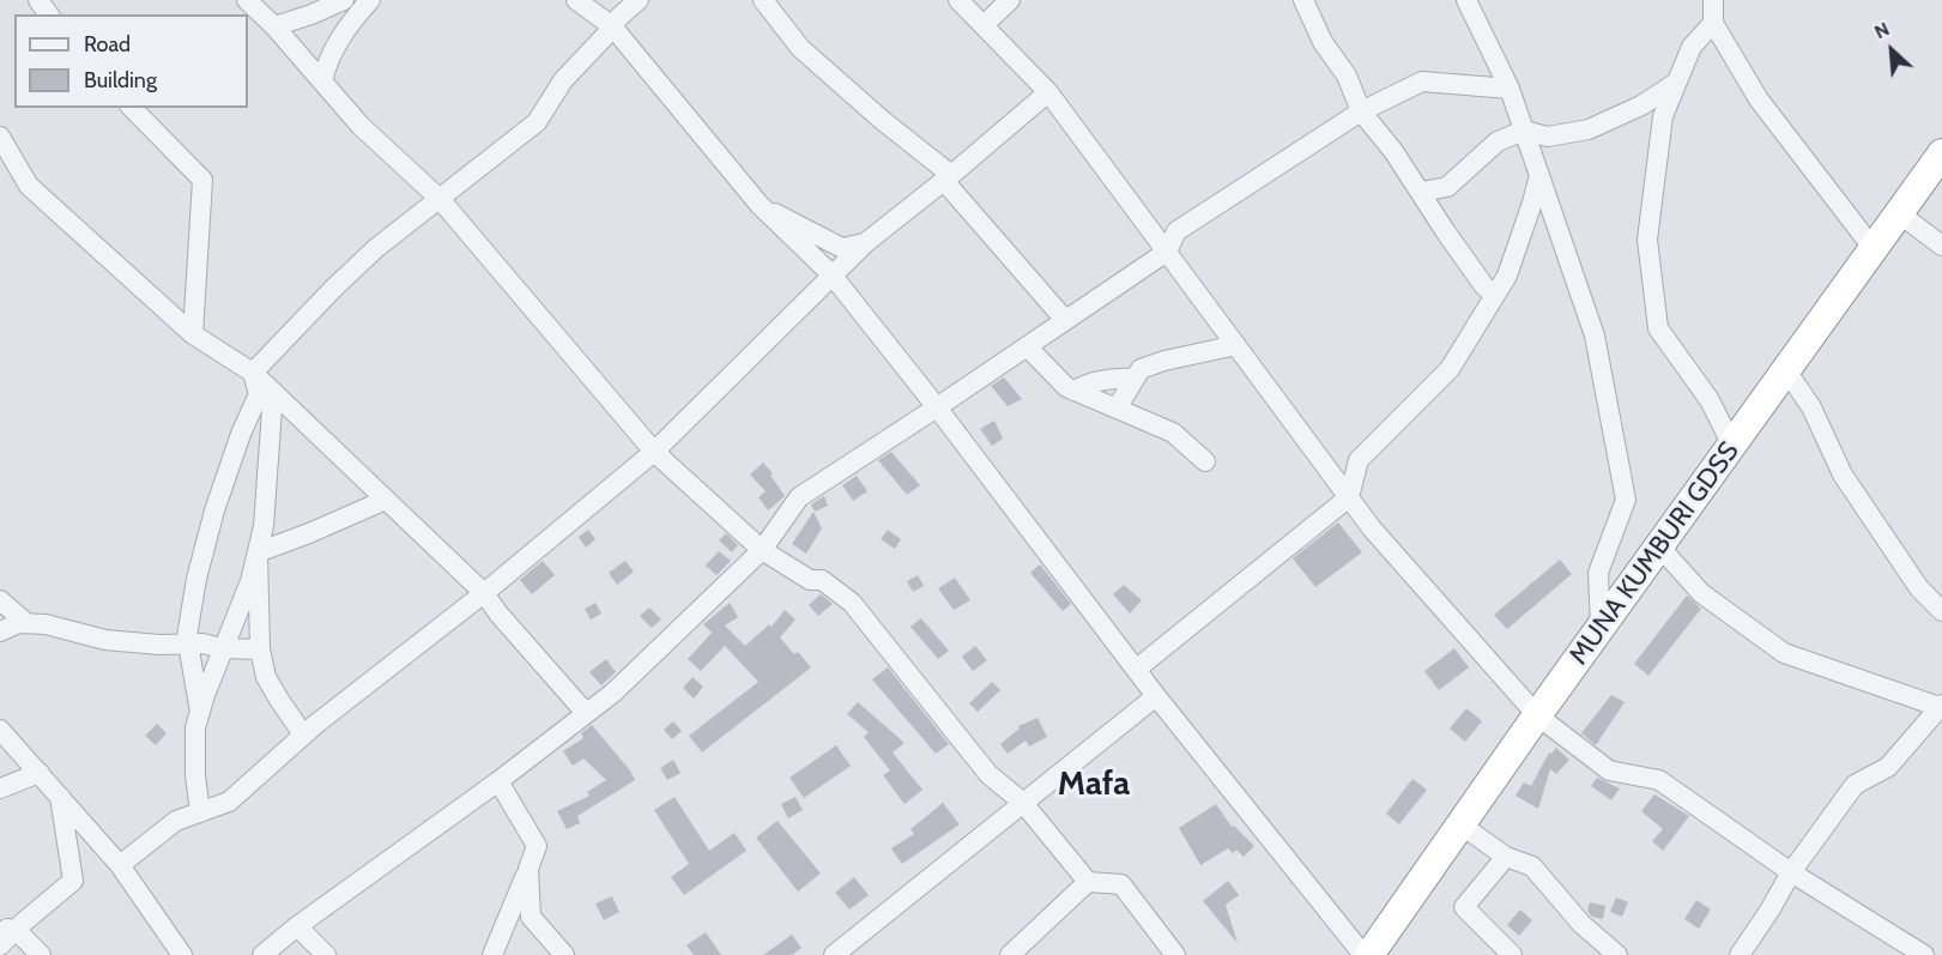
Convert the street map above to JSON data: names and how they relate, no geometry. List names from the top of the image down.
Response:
{
  "streets": {
    "highway": ["MUNA KUMBURI GDSS"]
  },
  "districts": ["Mafa"],
  "legend": ["Road", "Building"],
  "north": "top left"
}
